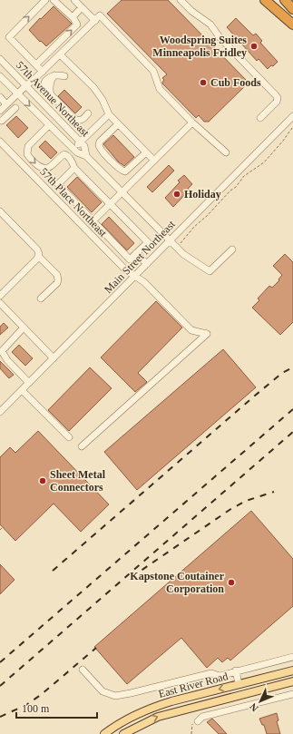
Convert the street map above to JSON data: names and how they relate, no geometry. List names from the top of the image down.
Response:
{
  "streets": {
    "main road": ["East River Road"],
    "street": ["57th Avenue Northeast", "57th Place Northeast", "Main Street Northeast"]
  },
  "crossings": [
    ["57th Avenue Northeast", "Main Street Northeast"],
    ["57th Place Northeast", "Main Street Northeast"]
  ],
  "places": [
    "Woodspring Suites Minneapolis Fridley",
    "Cub Foods",
    "Holiday",
    "Sheet Metal Connectors",
    "Kapstone Coutainer Corporation"
  ],
  "scale_bar": "100 m",
  "north": "bottom left"
}
